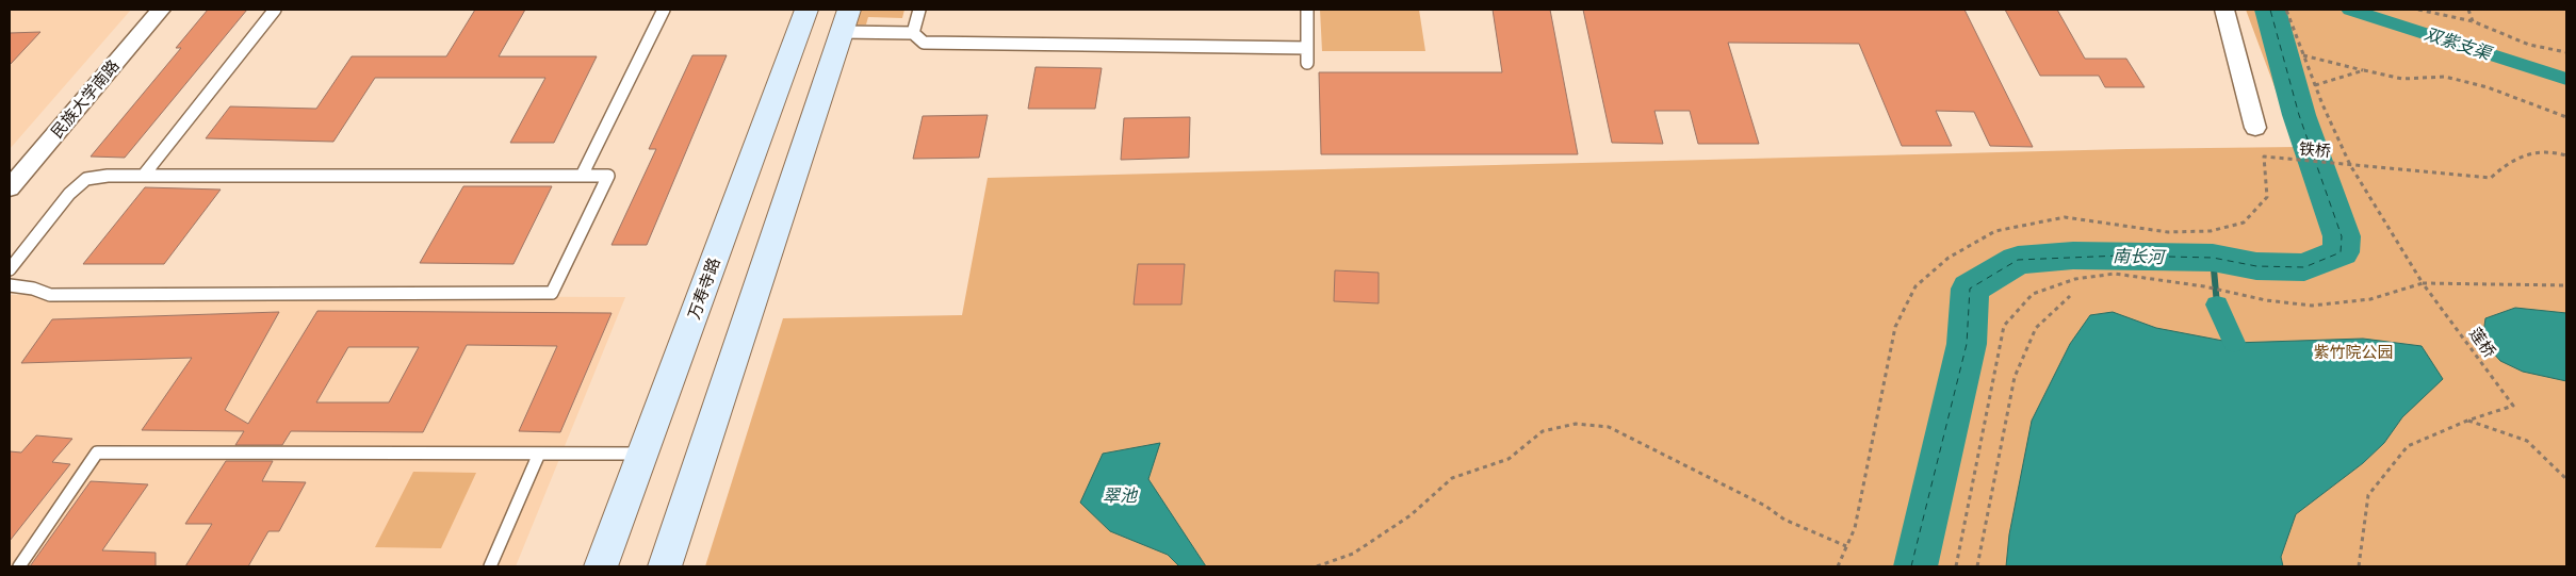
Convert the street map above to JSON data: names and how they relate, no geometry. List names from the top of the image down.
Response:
{
  "streets": {
    "street": ["民族大学南路", "万寿寺路"],
    "path": ["铁桥", "莲桥"]
  },
  "crossings": [
    ["铁桥", "莲桥"]
  ],
  "water": ["双紫支渠", "南长河", "翠池"],
  "parks": ["紫竹院公园"]
}
